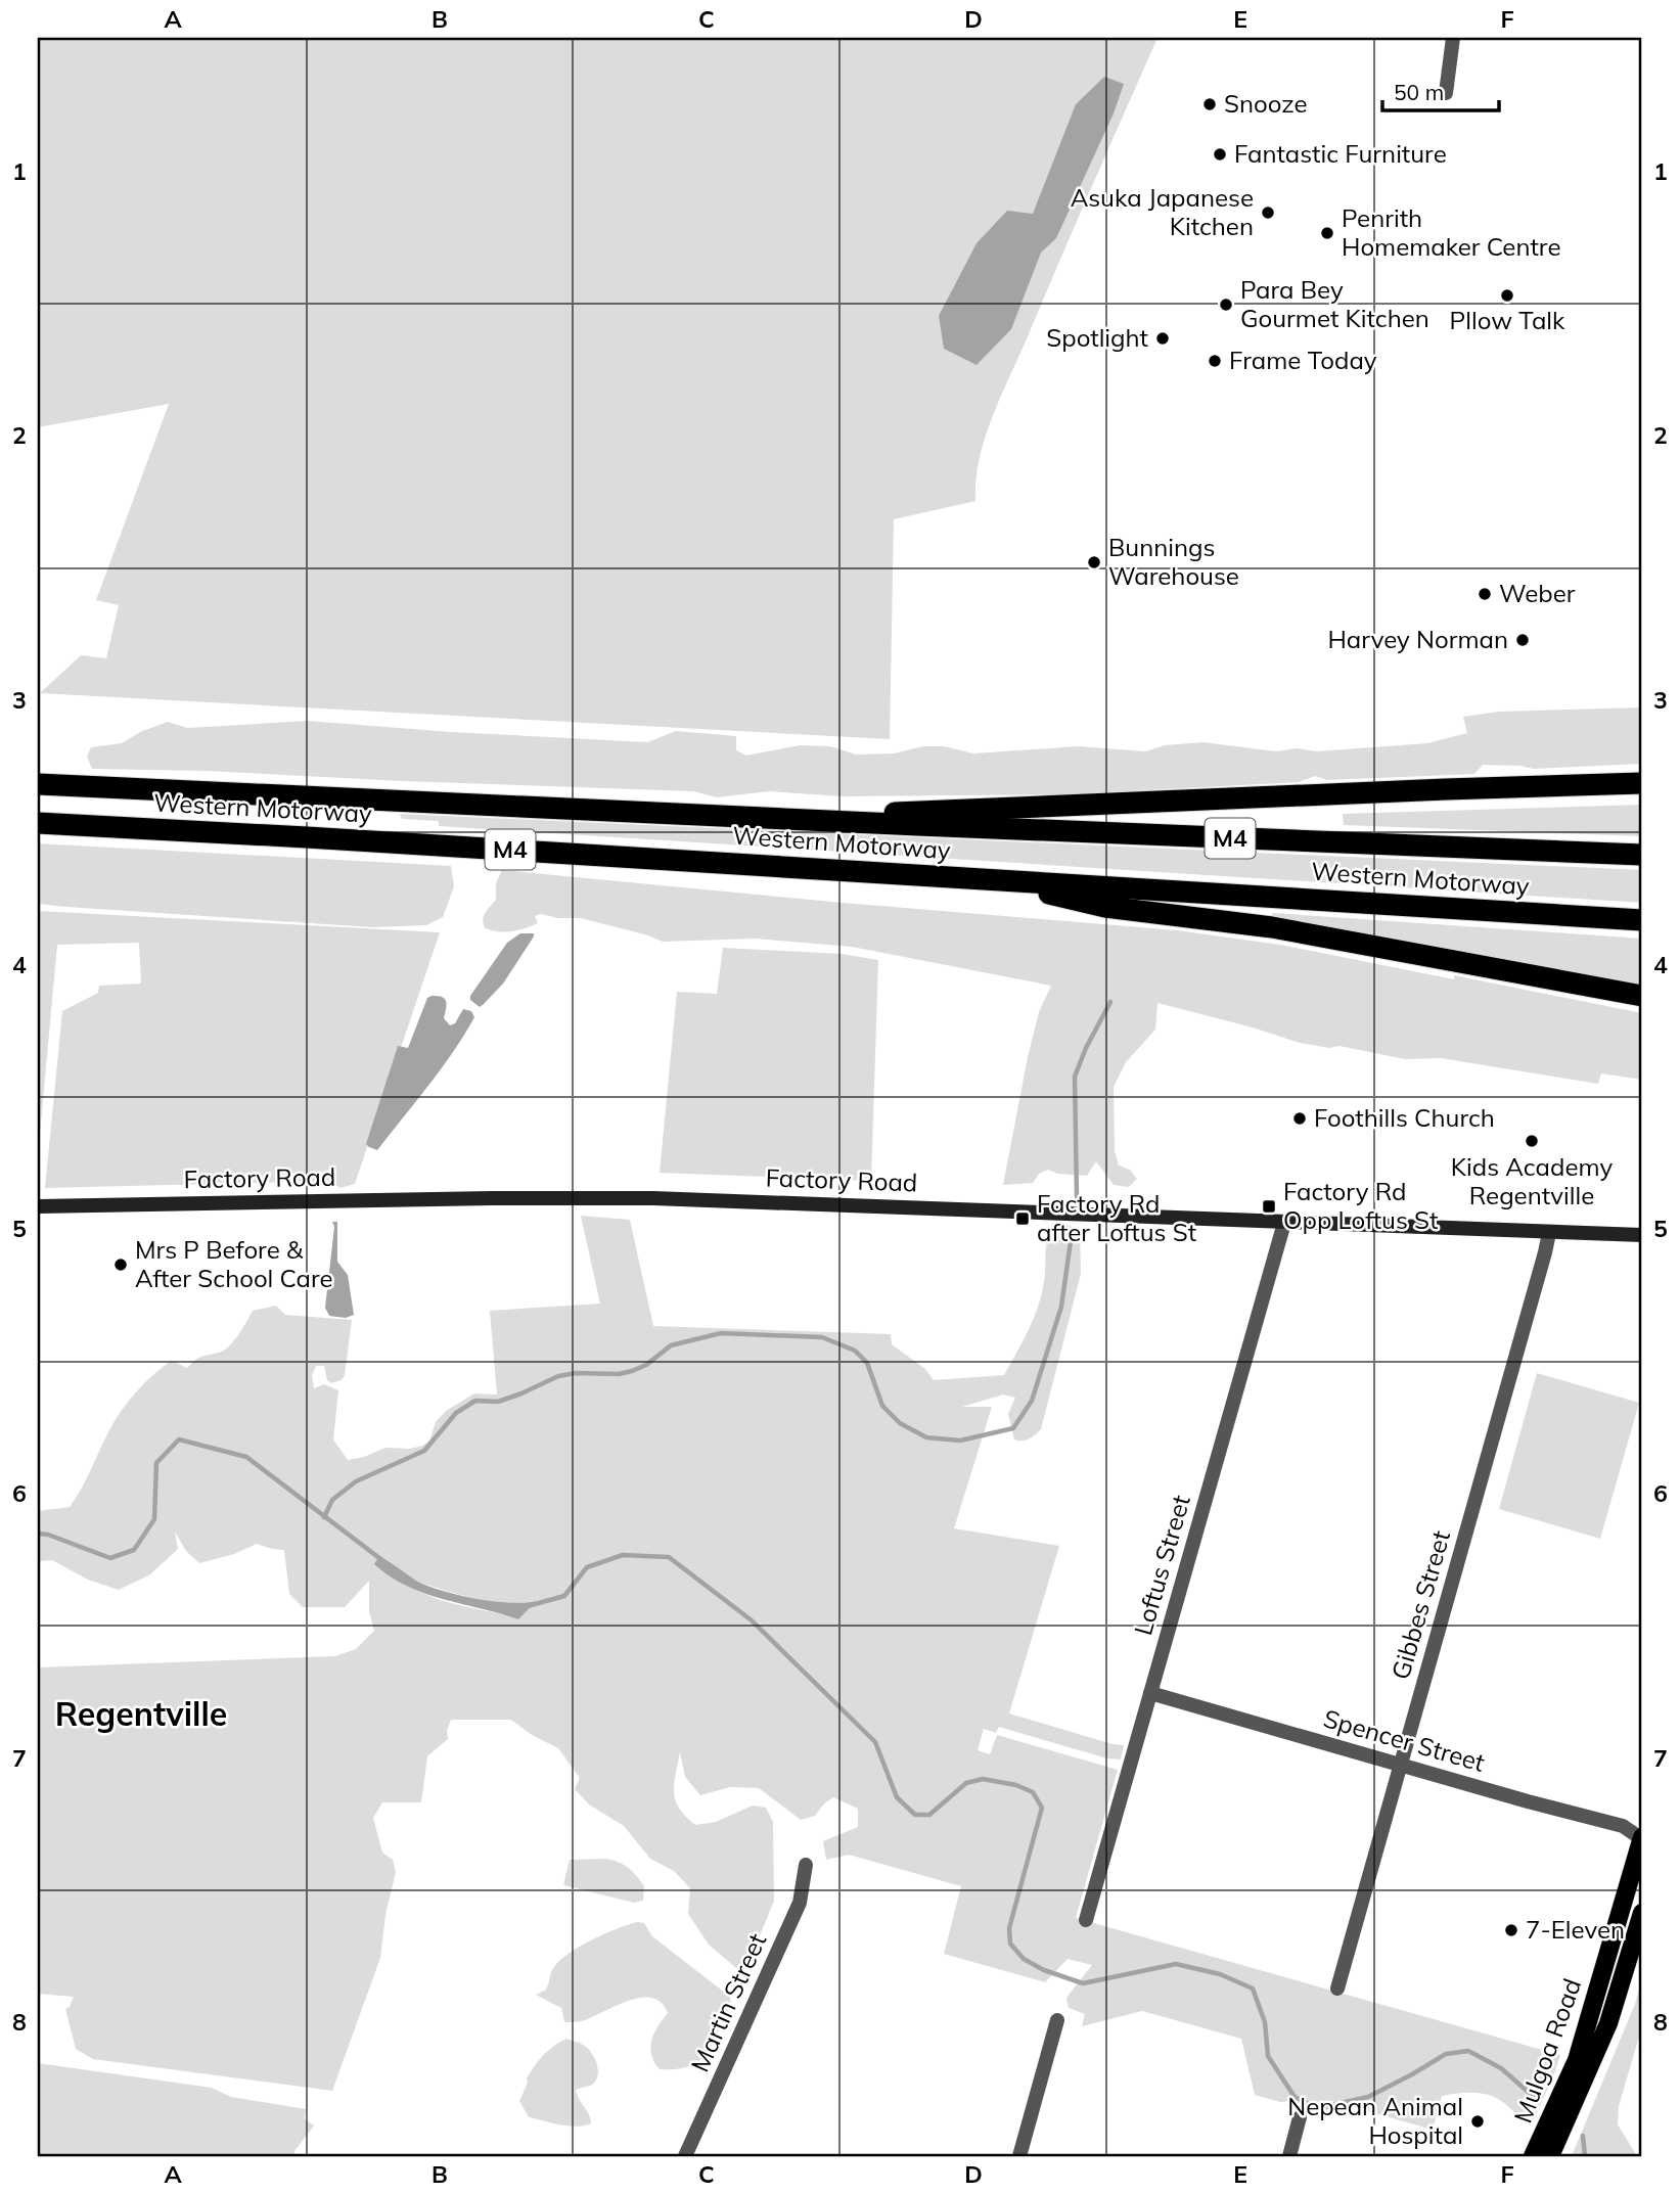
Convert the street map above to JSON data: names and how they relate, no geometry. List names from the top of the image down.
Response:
{
  "streets": {
    "highway": ["Western Motorway", "M4"],
    "main road": ["Mulgoa Road"],
    "street": [
      "Factory Road",
      "Loftus Street",
      "Gibbes Street",
      "Spencer Street",
      "Martin Street"
    ]
  },
  "crossings": [
    ["Western Motorway", "M4"],
    ["Factory Road", "Loftus Street"],
    ["Factory Road", "Gibbes Street"],
    ["Loftus Street", "Spencer Street"],
    ["Gibbes Street", "Spencer Street"],
    ["Spencer Street", "Mulgoa Road"]
  ],
  "districts": ["Regentville"],
  "places": {
    "other": [
      "Snooze",
      "Fantastic Furniture",
      "Asuka Japanese Kitchen",
      "Penrith Homemaker Centre",
      "Pllow Talk",
      "Para Bey Gourmet Kitchen",
      "Spotlight",
      "Frame Today",
      "Bunnings Warehouse",
      "Weber",
      "Harvey Norman",
      "Foothills Church",
      "Kids Academy Regentville",
      "Mrs P Before & After School Care",
      "7-Eleven",
      "Nepean Animal Hospital"
    ],
    "transit": ["Factory Rd Opp Loftus St", "Factory Rd after Loftus St"]
  },
  "scale_bar": "50 m",
  "grid": {
    "columns": [
      "A",
      "B",
      "C",
      "D",
      "E",
      "F"
    ],
    "rows": [
      "1",
      "2",
      "3",
      "4",
      "5",
      "6",
      "7",
      "8"
    ]
  }
}
